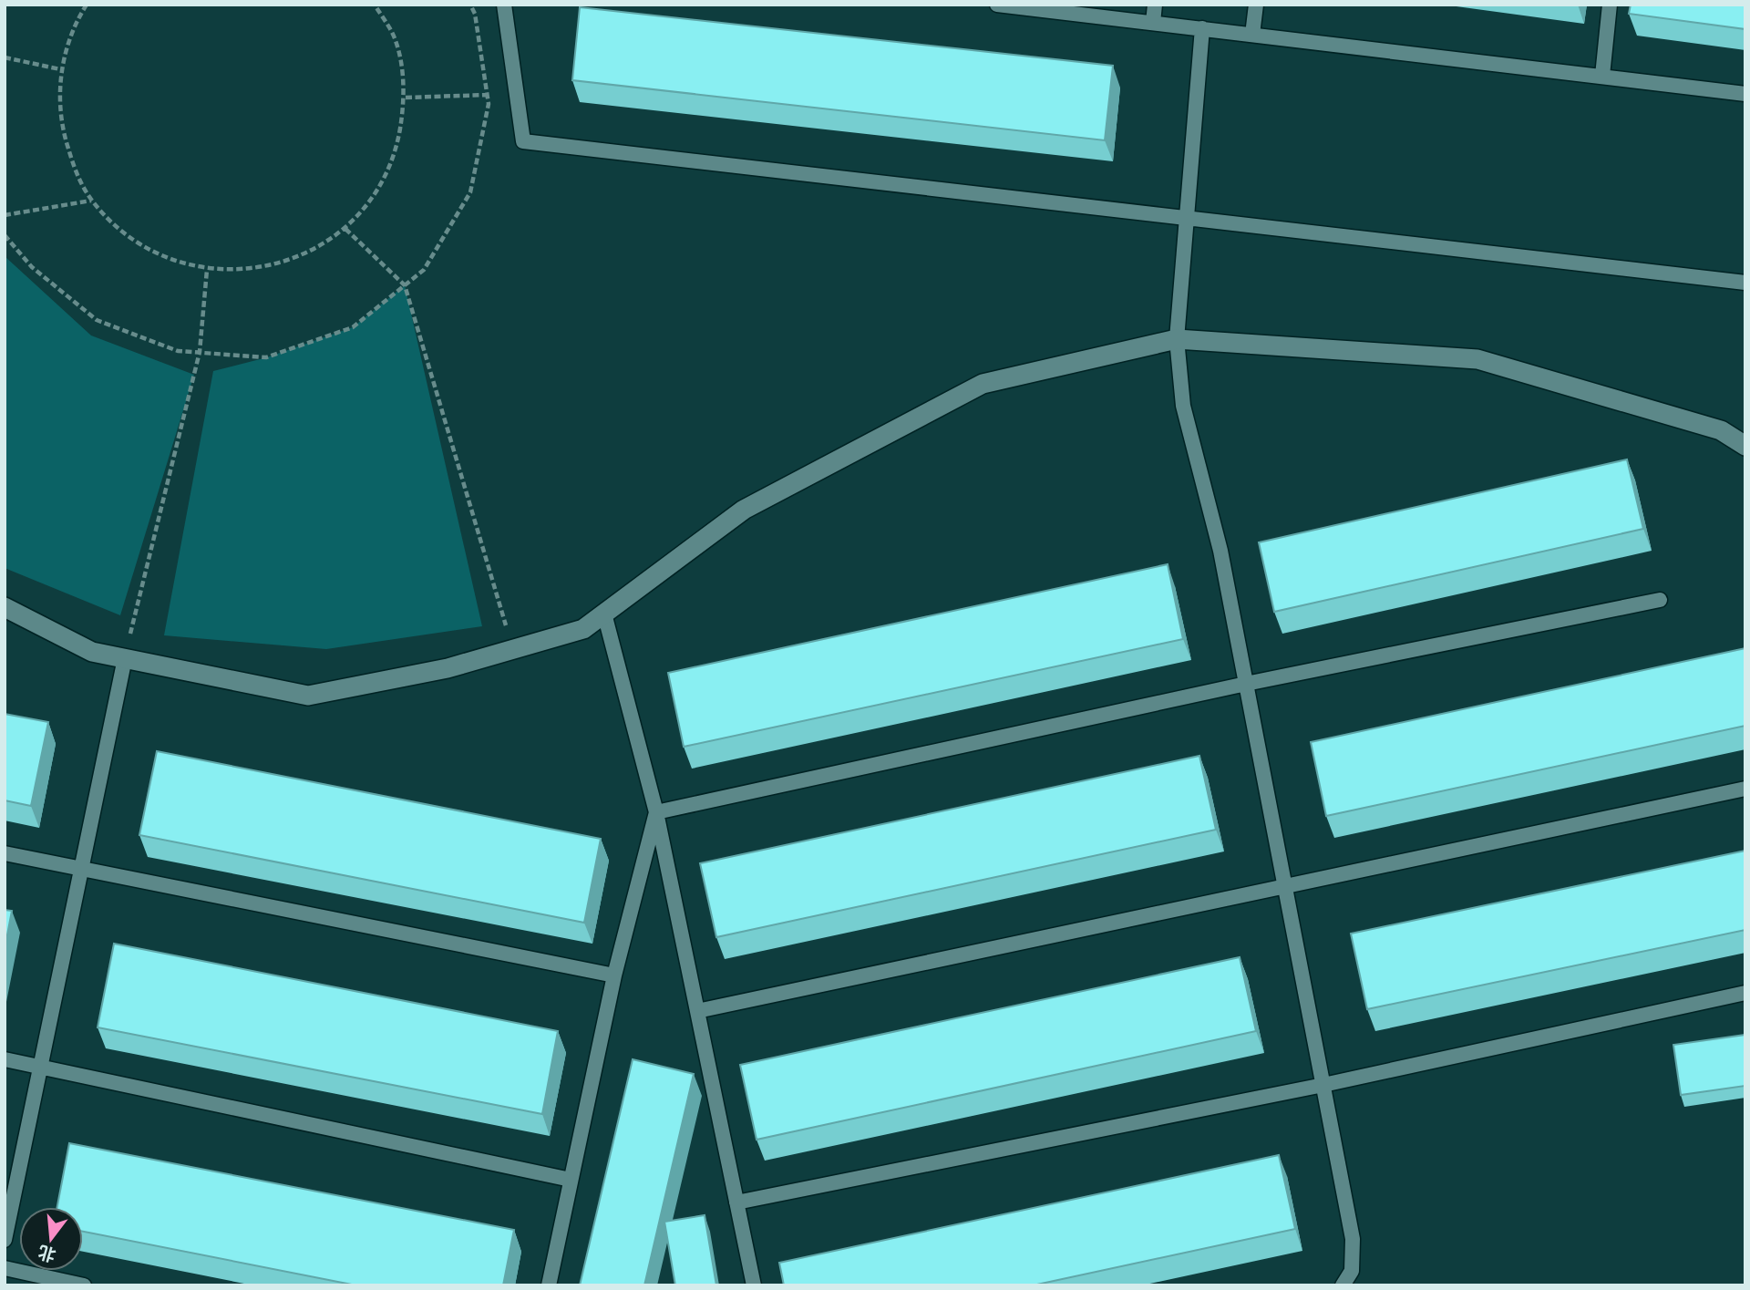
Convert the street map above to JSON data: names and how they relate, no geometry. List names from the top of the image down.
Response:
{
  "north": "bottom"
}
